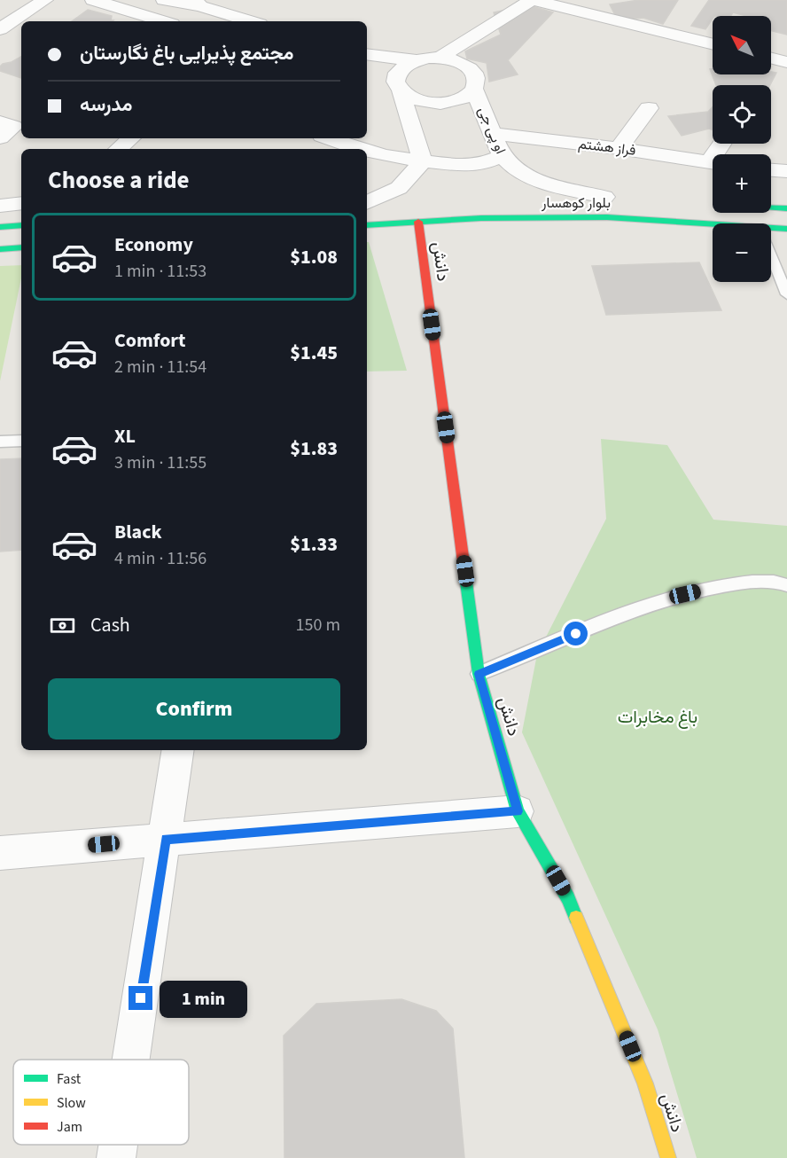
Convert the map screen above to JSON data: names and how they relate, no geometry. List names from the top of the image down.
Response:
{
  "streets": {
    "street": [
      "او پی جی",
      "فراز هشتم",
      "بلوار کوهسار",
      "دانش"
    ]
  },
  "crossings": [
    ["او پی جی", "فراز هشتم"],
    ["او پی جی", "بلوار کوهسار"],
    ["بلوار کوهسار", "دانش"]
  ],
  "parks": ["باغ مخابرات"],
  "legend": ["Fast", "Slow", "Jam"],
  "north": "top left",
  "page": {
    "map_buttons": ["+", "−"],
    "banner": ["مجتمع پذیرایی باغ نگارستان", "مدرسه"],
    "heading": "Choose a ride",
    "list": [
      {
        "name": "Economy",
        "note": "1 min · 11:53",
        "value": "$1.08"
      },
      {
        "name": "Comfort",
        "note": "2 min · 11:54",
        "value": "$1.45"
      },
      {
        "name": "XL",
        "note": "3 min · 11:55",
        "value": "$1.83"
      },
      {
        "name": "Black",
        "note": "4 min · 11:56",
        "value": "$1.33"
      }
    ],
    "pay": ["Cash", "150 m"],
    "buttons": "Confirm",
    "bubble": "1 min"
  }
}
